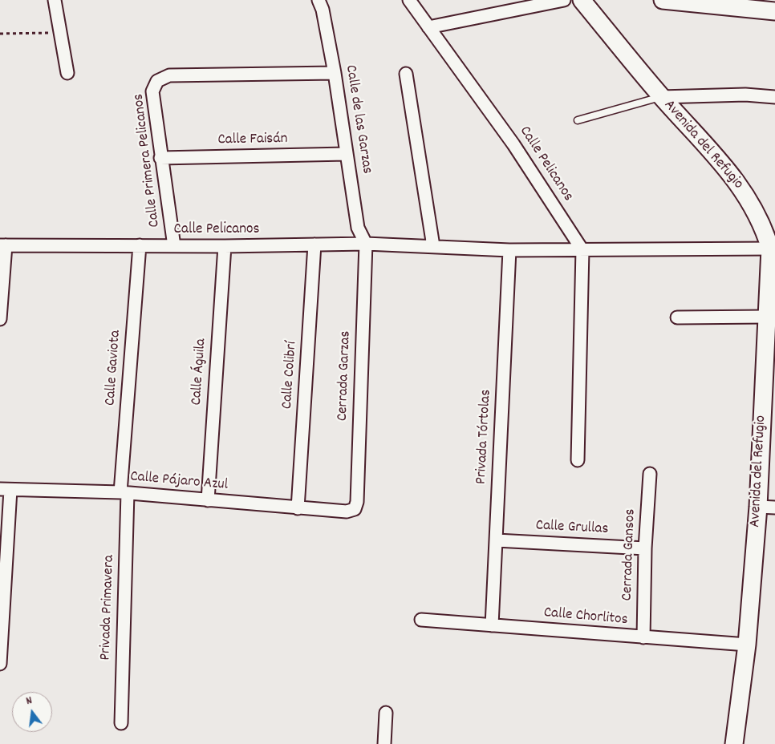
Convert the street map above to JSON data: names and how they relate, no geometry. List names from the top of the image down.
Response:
{
  "streets": {
    "main road": ["Avenida del Refugio"],
    "street": [
      "Calle de las Garzas",
      "Calle Faisán",
      "Calle Primera Pelicanos",
      "Calle Pelicanos",
      "Calle Gaviota",
      "Calle Águila",
      "Calle Colibrí",
      "Cerrada Garzas",
      "Privada Tórtolas",
      "Calle Pájaro Azul",
      "Calle Grullas",
      "Cerrada Gansos",
      "Privada Primavera",
      "Calle Chorlitos"
    ]
  },
  "crossings": [
    ["Calle de las Garzas", "Calle Faisán"],
    ["Calle de las Garzas", "Calle Primera Pelicanos"],
    ["Calle de las Garzas", "Calle Pelicanos"],
    ["Calle de las Garzas", "Cerrada Garzas"],
    ["Calle Faisán", "Calle Primera Pelicanos"],
    ["Avenida del Refugio", "Calle Pelicanos"],
    ["Avenida del Refugio", "Calle Chorlitos"],
    ["Calle Primera Pelicanos", "Calle Pelicanos"],
    ["Calle Pelicanos", "Calle Gaviota"],
    ["Calle Pelicanos", "Calle Águila"],
    ["Calle Pelicanos", "Calle Colibrí"],
    ["Calle Pelicanos", "Cerrada Garzas"],
    ["Calle Pelicanos", "Privada Tórtolas"],
    ["Calle Gaviota", "Calle Pájaro Azul"],
    ["Calle Gaviota", "Privada Primavera"],
    ["Calle Águila", "Calle Pájaro Azul"],
    ["Calle Colibrí", "Calle Pájaro Azul"],
    ["Cerrada Garzas", "Calle Pájaro Azul"],
    ["Privada Tórtolas", "Calle Grullas"],
    ["Privada Tórtolas", "Calle Chorlitos"],
    ["Calle Pájaro Azul", "Privada Primavera"],
    ["Calle Grullas", "Cerrada Gansos"],
    ["Cerrada Gansos", "Calle Chorlitos"]
  ],
  "north": "top"
}
